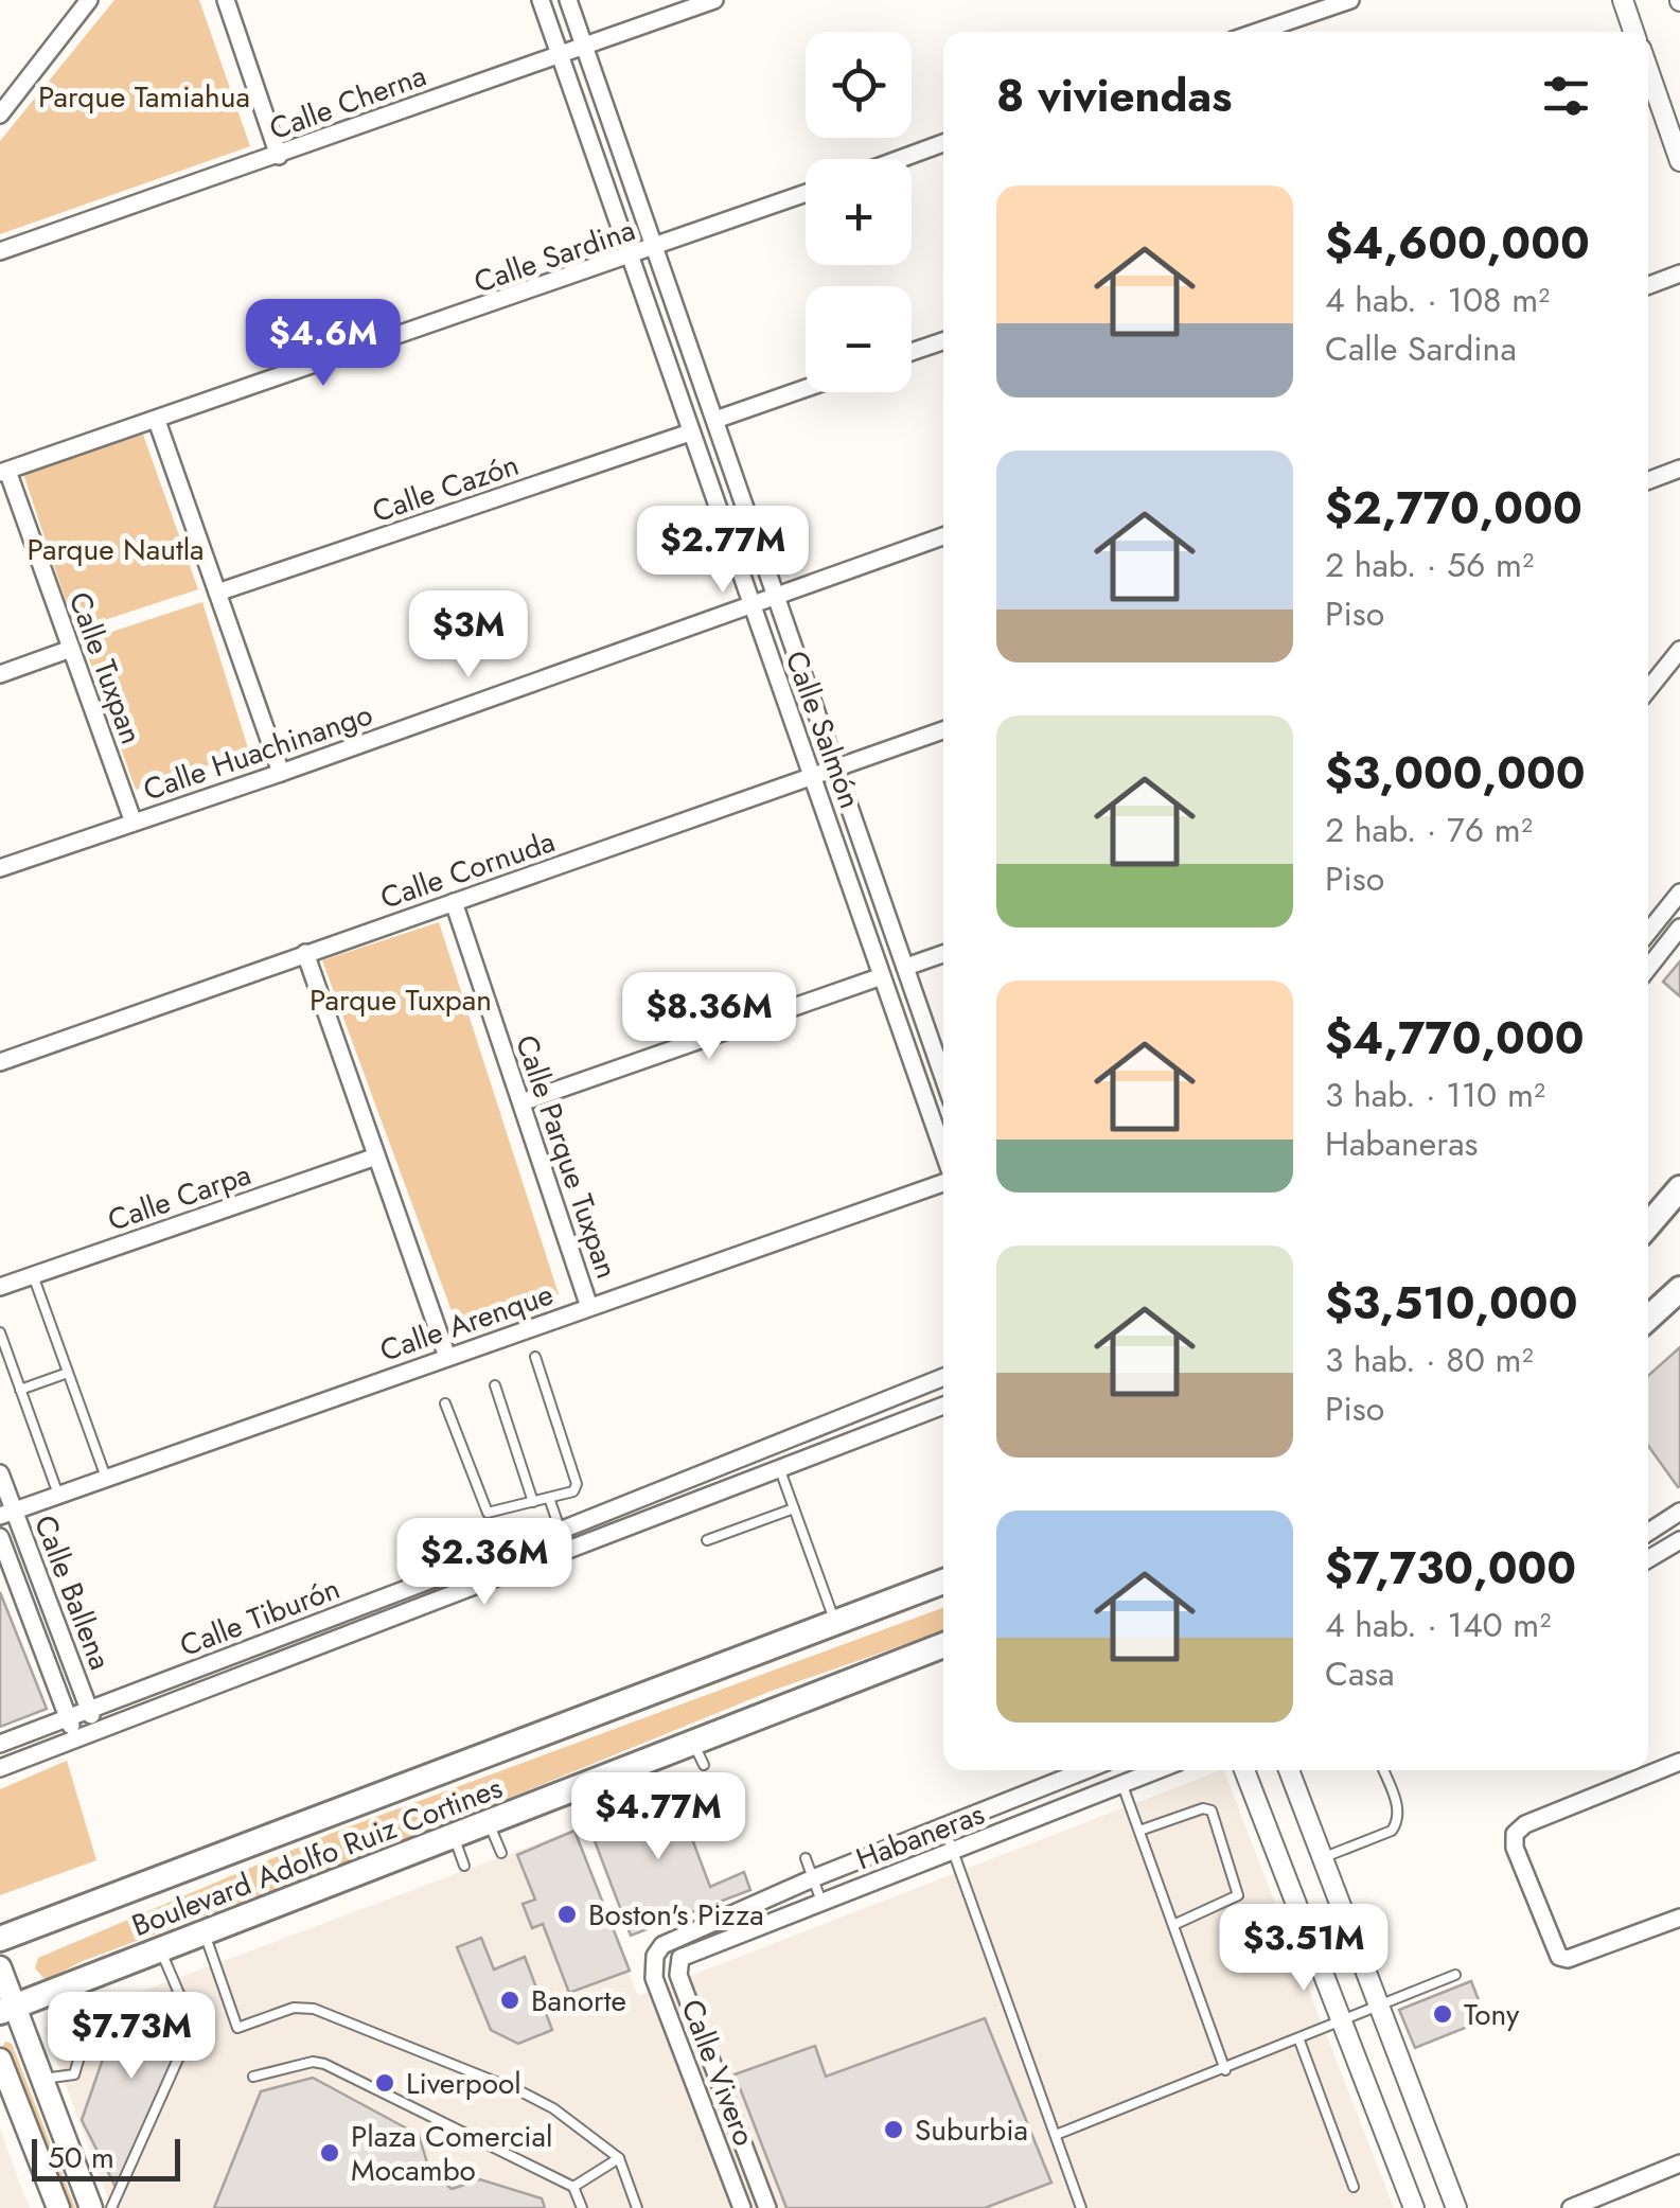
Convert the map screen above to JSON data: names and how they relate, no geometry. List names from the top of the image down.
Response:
{
  "streets": {
    "main road": ["Boulevard Adolfo Ruiz Cortines"],
    "street": [
      "Calle Cherna",
      "Calle Sardina",
      "Calle Cazón",
      "Calle Tuxpan",
      "Calle Salmón",
      "Calle Huachinango",
      "Calle Cornuda",
      "Calle Parque Tuxpan",
      "Calle Carpa",
      "Calle Arenque",
      "Calle Ballena",
      "Calle Tiburón",
      "Habaneras",
      "Calle Vivero"
    ]
  },
  "crossings": [
    ["Calle Cherna", "Calle Salmón"],
    ["Calle Sardina", "Calle Tuxpan"],
    ["Calle Sardina", "Calle Salmón"],
    ["Calle Cazón", "Calle Salmón"],
    ["Calle Tuxpan", "Calle Huachinango"],
    ["Calle Salmón", "Calle Huachinango"],
    ["Calle Salmón", "Calle Cornuda"],
    ["Calle Cornuda", "Calle Parque Tuxpan"],
    ["Calle Parque Tuxpan", "Calle Arenque"],
    ["Calle Arenque", "Calle Ballena"],
    ["Calle Ballena", "Calle Tiburón"],
    ["Habaneras", "Calle Vivero"]
  ],
  "parks": ["Parque Tamiahua", "Parque Nautla", "Parque Tuxpan"],
  "places": [
    "Boston's Pizza",
    "Banorte",
    "Tony",
    "Liverpool",
    "Suburbia",
    "Plaza Comercial Mocambo"
  ],
  "scale_bar": "50 m",
  "page": {
    "map_buttons": ["+", "−"],
    "heading": "8 viviendas",
    "list": [
      {
        "name": "$4,600,000",
        "note": "4 hab. · 108 m² · Calle Sardina"
      },
      {
        "name": "$2,770,000",
        "note": "2 hab. · 56 m² · Piso"
      },
      {
        "name": "$3,000,000",
        "note": "2 hab. · 76 m² · Piso"
      },
      {
        "name": "$4,770,000",
        "note": "3 hab. · 110 m² · Habaneras"
      },
      {
        "name": "$3,510,000",
        "note": "3 hab. · 80 m² · Piso"
      },
      {
        "name": "$7,730,000",
        "note": "4 hab. · 140 m² · Casa"
      }
    ],
    "price": [
      "$4.6M",
      "$2.77M",
      "$3M",
      "$8.36M",
      "$2.36M",
      "$4.77M",
      "$3.51M",
      "$7.73M"
    ],
    "scale": "50 m"
  }
}
